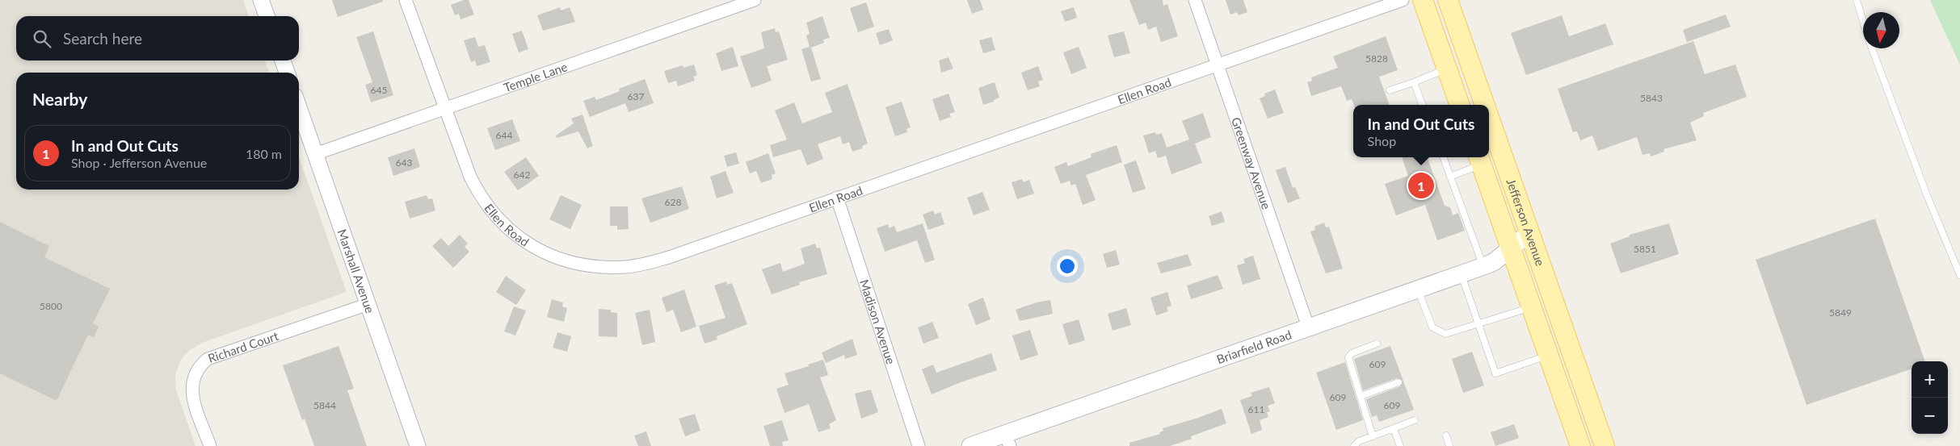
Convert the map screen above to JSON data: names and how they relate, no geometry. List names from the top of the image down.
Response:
{
  "streets": {
    "main road": ["Jefferson Avenue", "Briarfield Road"],
    "street": [
      "Temple Lane",
      "Ellen Road",
      "Greenway Avenue",
      "Marshall Avenue",
      "Madison Avenue",
      "Richard Court"
    ]
  },
  "crossings": [
    ["Temple Lane", "Ellen Road"],
    ["Temple Lane", "Marshall Avenue"],
    ["Ellen Road", "Greenway Avenue"],
    ["Ellen Road", "Madison Avenue"],
    ["Greenway Avenue", "Briarfield Road"],
    ["Jefferson Avenue", "Briarfield Road"],
    ["Marshall Avenue", "Richard Court"]
  ],
  "house_numbers": [
    "5828",
    "645",
    "637",
    "5843",
    "644",
    "643",
    "642",
    "628",
    "5851",
    "5800",
    "5849",
    "609",
    "609",
    "5844",
    "609",
    "611"
  ],
  "north": "bottom",
  "page": {
    "search": "Search here",
    "heading": "Nearby",
    "popup": ["In and Out Cuts", "Shop"],
    "list": [
      {
        "mark": "1",
        "name": "In and Out Cuts",
        "note": "Shop · Jefferson Avenue",
        "value": "180 m"
      }
    ],
    "pins": "1",
    "map_buttons": ["+", "−"]
  }
}
